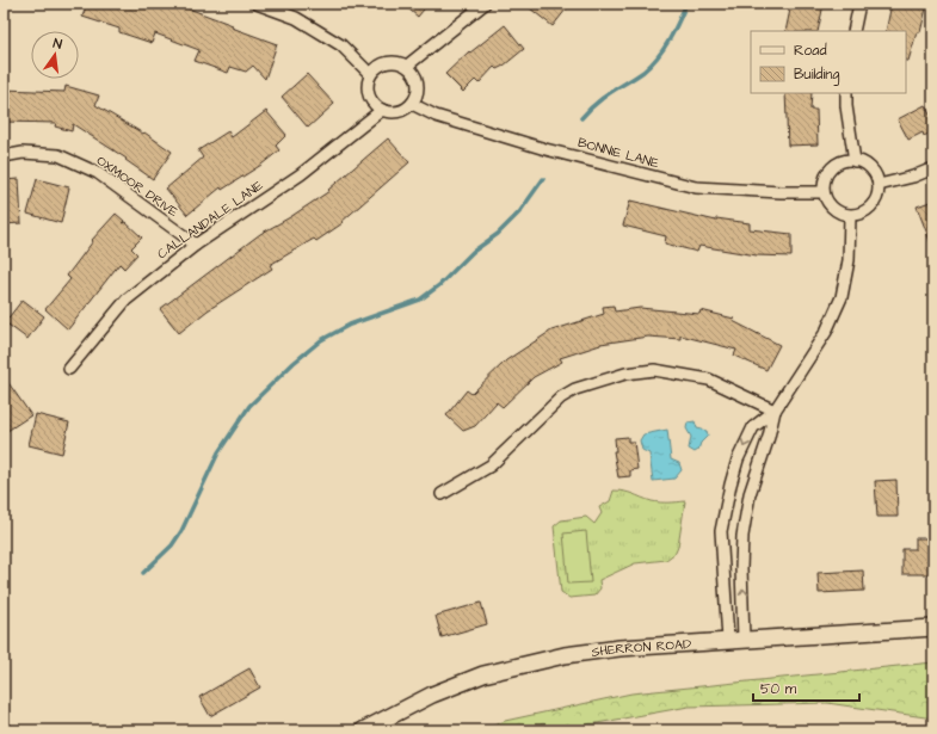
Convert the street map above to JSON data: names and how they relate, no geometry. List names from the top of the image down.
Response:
{
  "streets": {
    "main road": ["SHERRON ROAD"],
    "street": ["BONNIE LANE", "OXMOOR DRIVE", "CALLANDALE LANE"]
  },
  "crossings": [
    ["BONNIE LANE", "CALLANDALE LANE"],
    ["OXMOOR DRIVE", "CALLANDALE LANE"]
  ],
  "legend": ["Road", "Building"],
  "scale_bar": "50 m",
  "north": "top"
}
